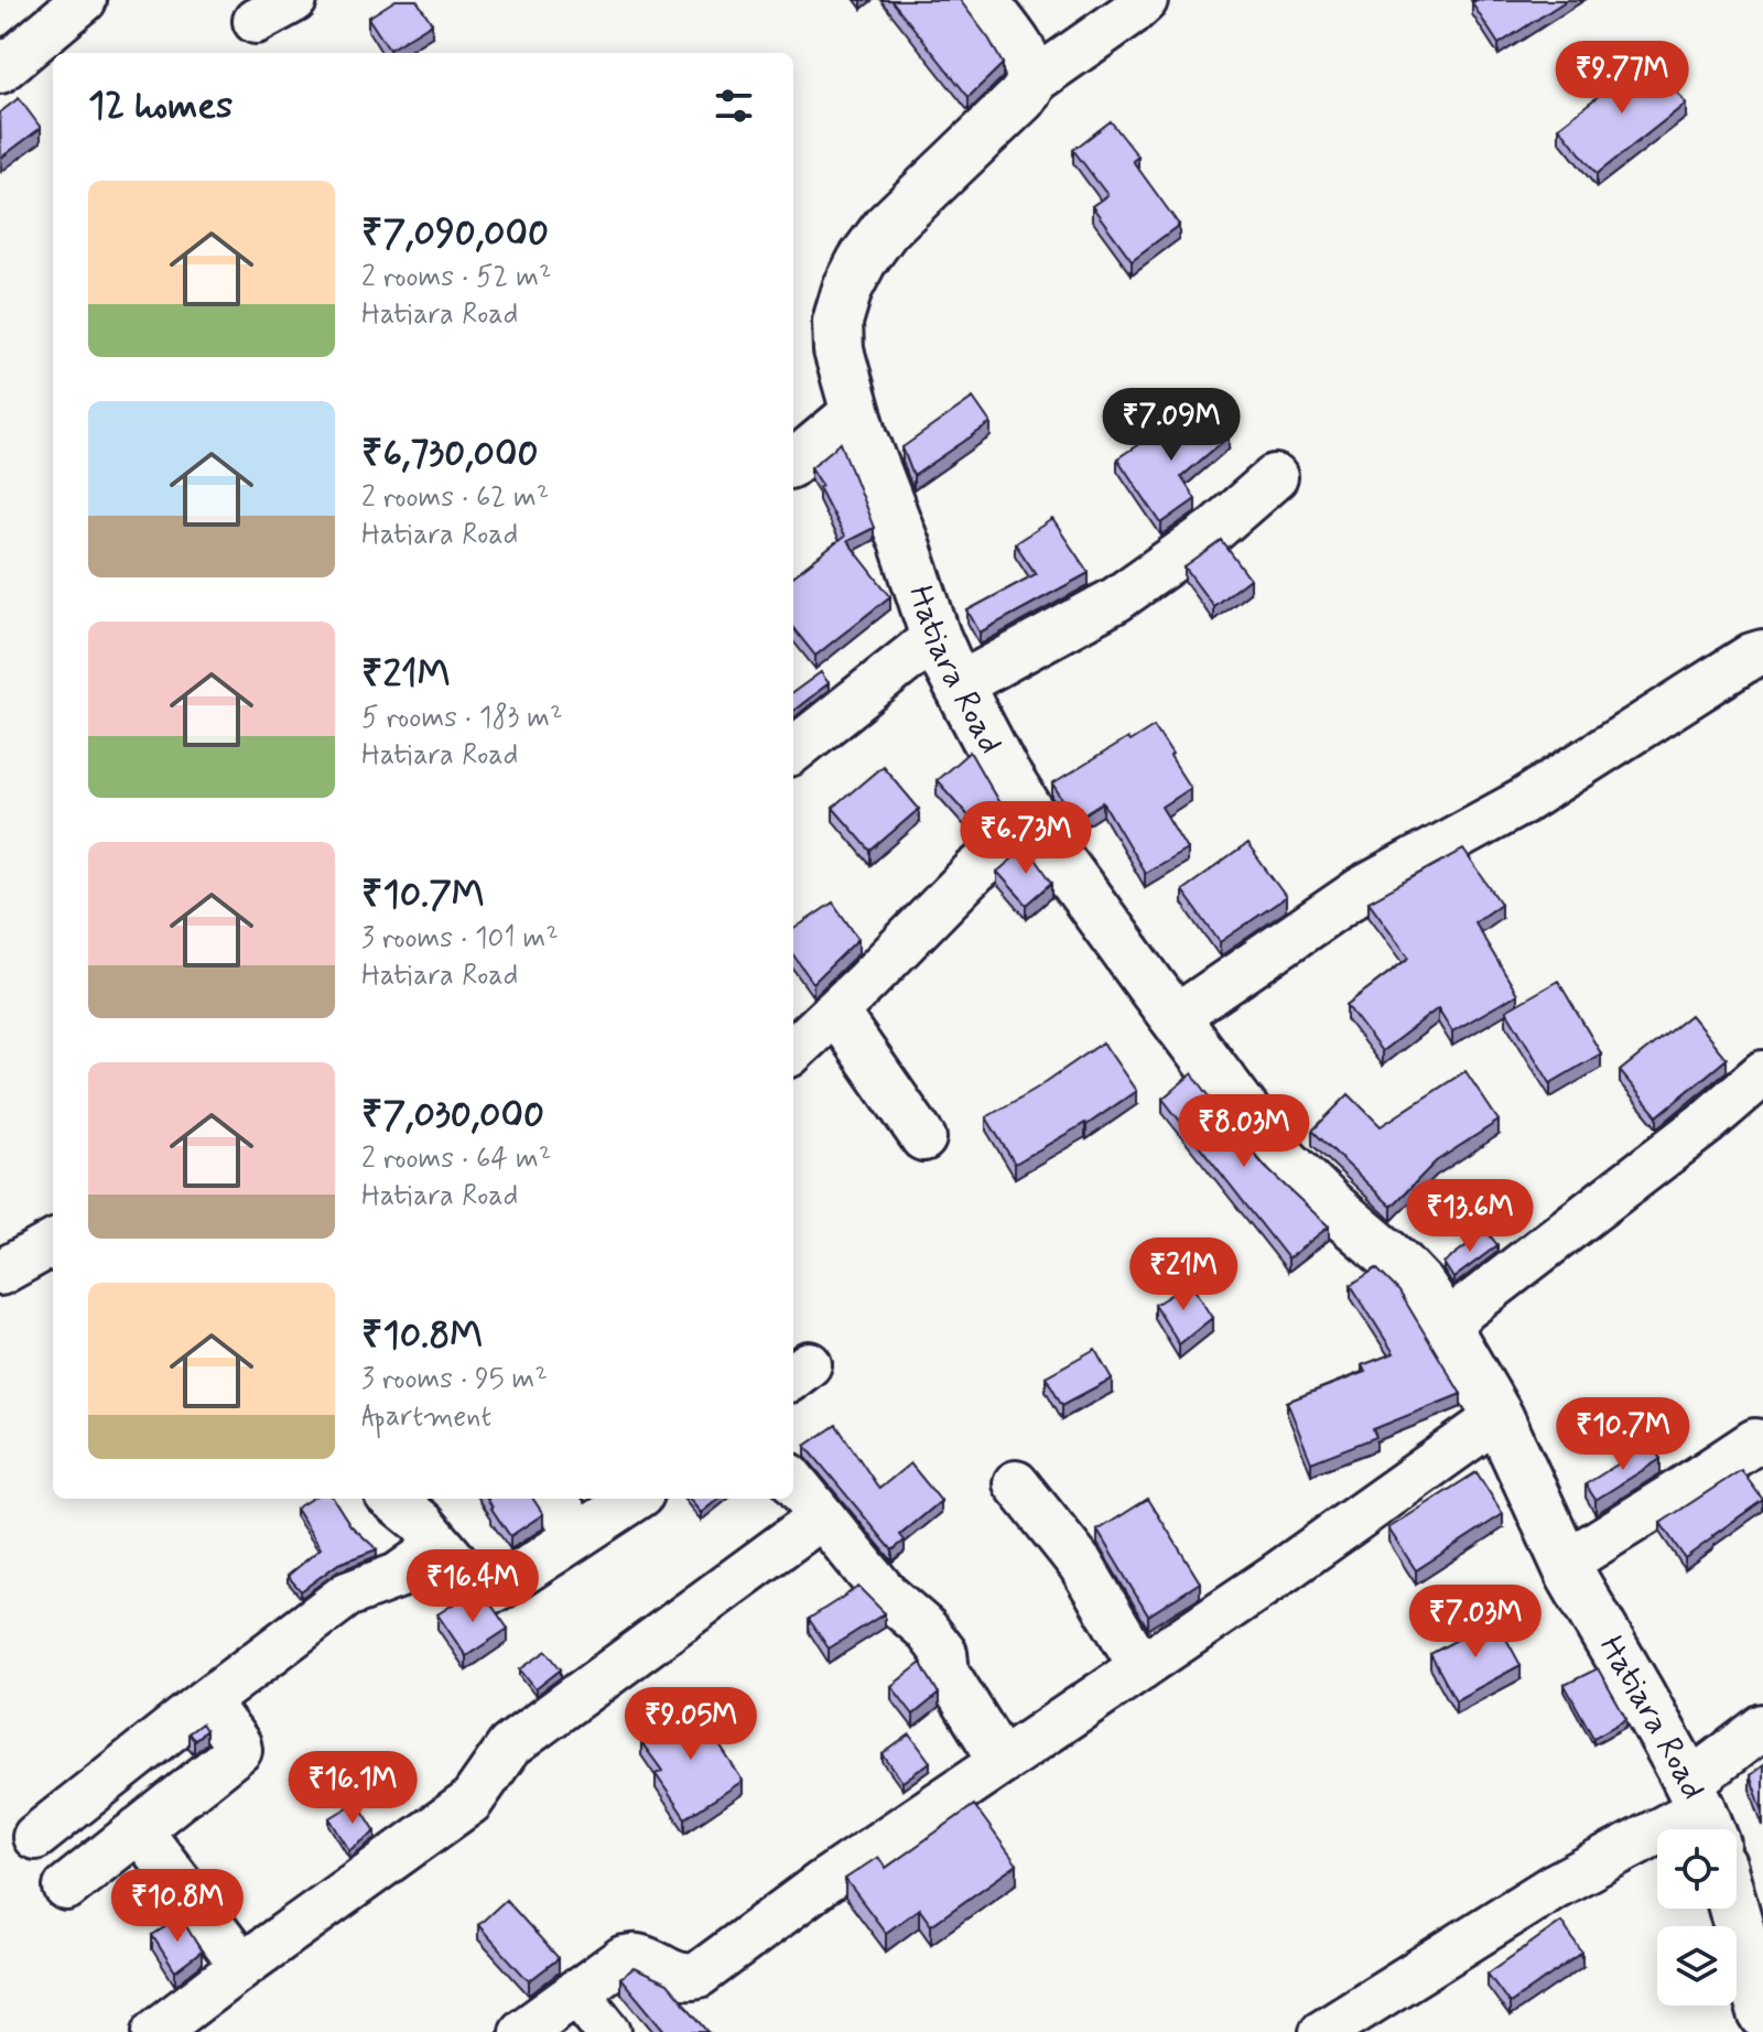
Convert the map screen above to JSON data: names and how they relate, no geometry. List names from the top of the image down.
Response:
{
  "streets": {
    "street": ["Hatiara Road"]
  },
  "page": {
    "price": [
      "₹9.77M",
      "₹7.09M",
      "₹6.73M",
      "₹8.03M",
      "₹13.6M",
      "₹21M",
      "₹10.7M",
      "₹16.4M",
      "₹7.03M",
      "₹9.05M",
      "₹16.1M",
      "₹10.8M"
    ],
    "heading": "12 homes",
    "list": [
      {
        "name": "₹7,090,000",
        "note": "2 rooms · 52 m² · Hatiara Road"
      },
      {
        "name": "₹6,730,000",
        "note": "2 rooms · 62 m² · Hatiara Road"
      },
      {
        "name": "₹21M",
        "note": "5 rooms · 183 m² · Hatiara Road"
      },
      {
        "name": "₹10.7M",
        "note": "3 rooms · 101 m² · Hatiara Road"
      },
      {
        "name": "₹7,030,000",
        "note": "2 rooms · 64 m² · Hatiara Road"
      },
      {
        "name": "₹10.8M",
        "note": "3 rooms · 95 m² · Apartment"
      }
    ]
  }
}
